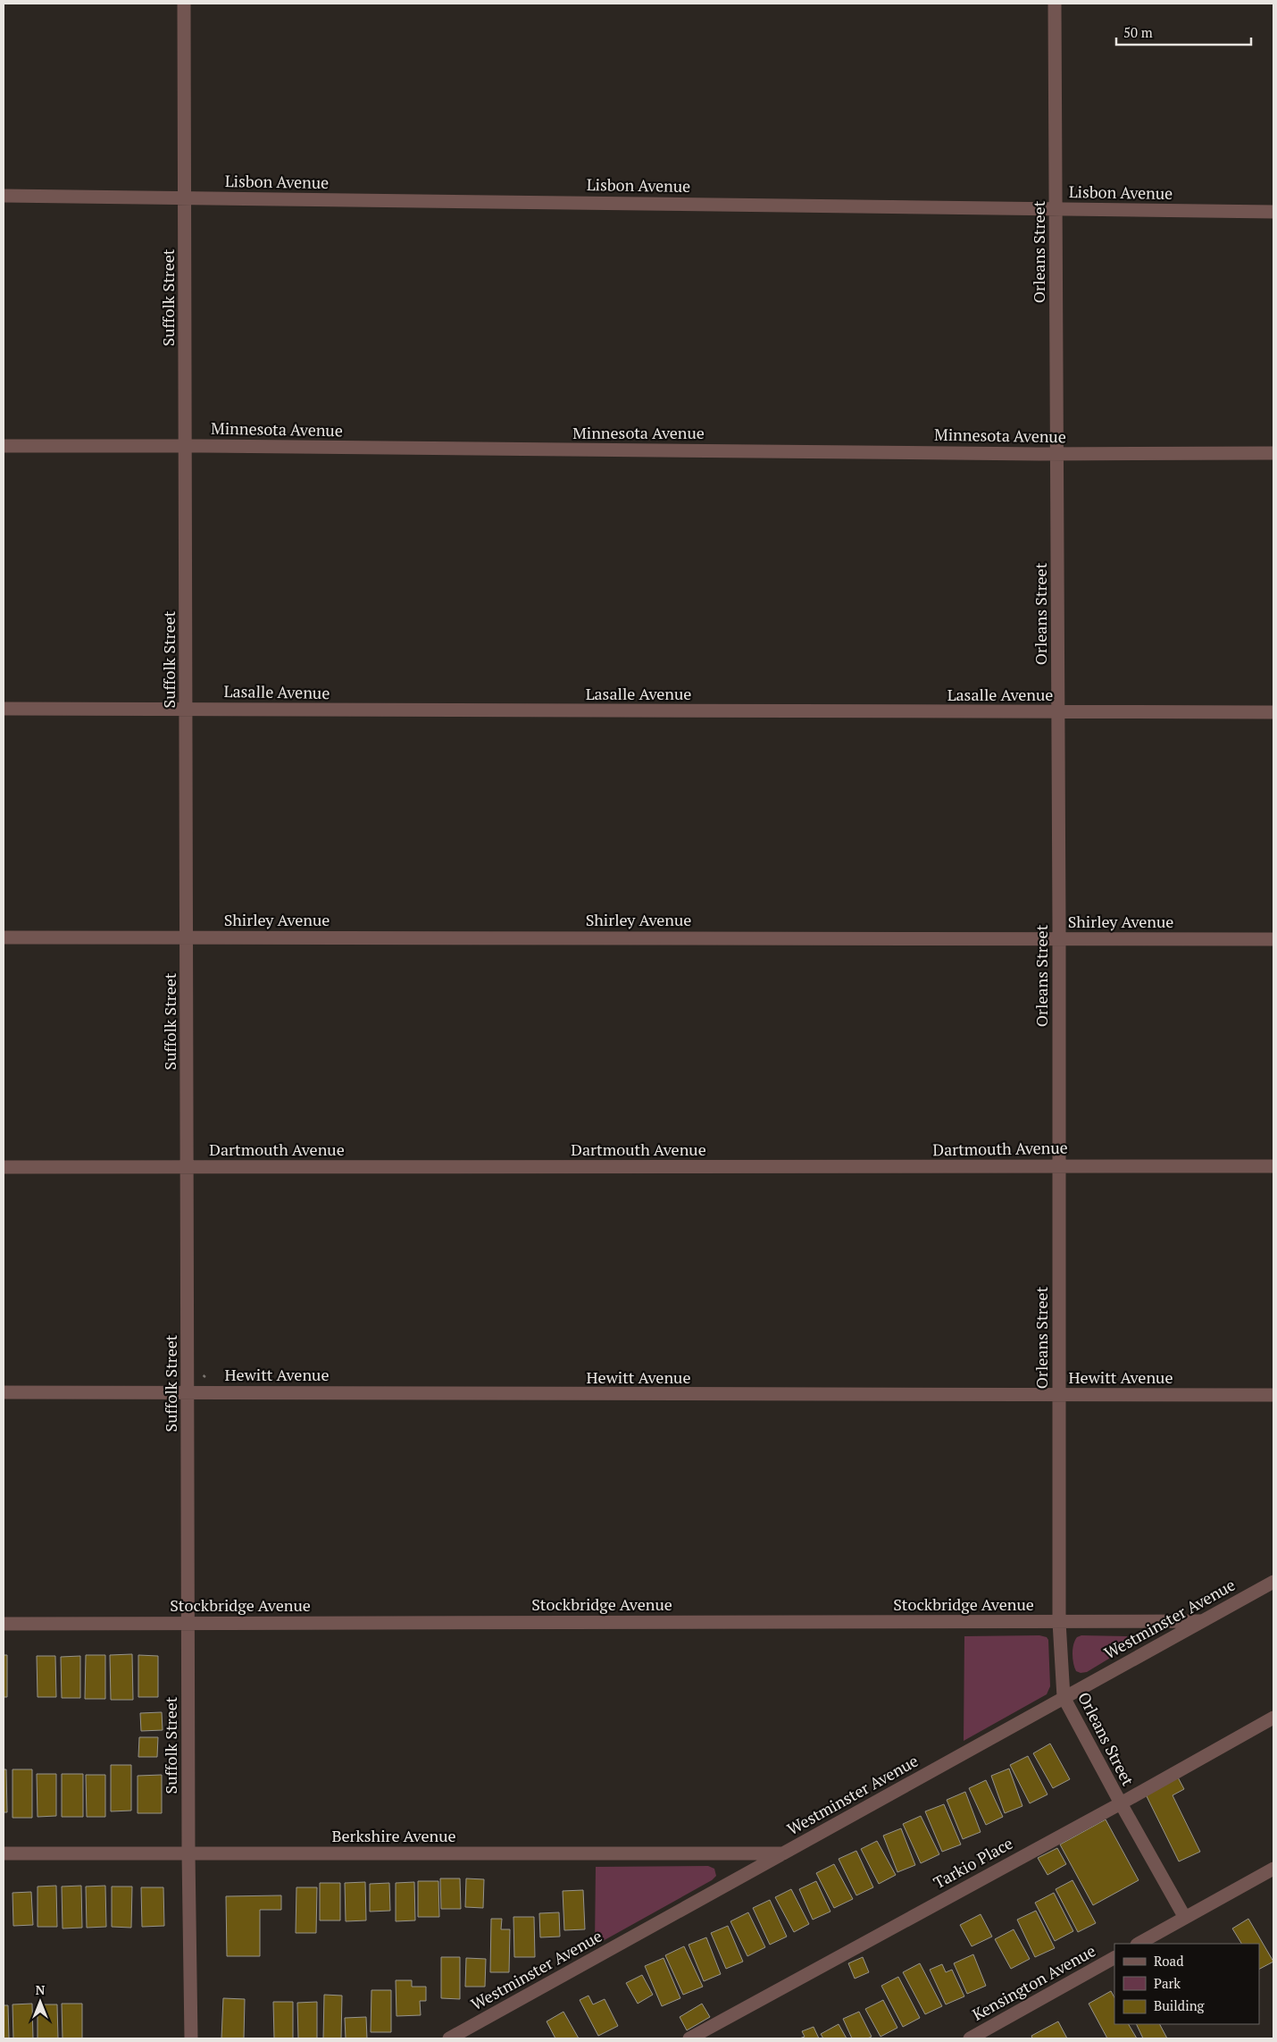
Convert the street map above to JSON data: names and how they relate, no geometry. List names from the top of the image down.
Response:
{
  "streets": {
    "street": [
      "Lisbon Avenue",
      "Orleans Street",
      "Suffolk Street",
      "Minnesota Avenue",
      "Lasalle Avenue",
      "Shirley Avenue",
      "Dartmouth Avenue",
      "Hewitt Avenue",
      "Stockbridge Avenue",
      "Westminster Avenue",
      "Berkshire Avenue",
      "Tarkio Place",
      "Kensington Avenue"
    ]
  },
  "crossings": [
    ["Lisbon Avenue", "Orleans Street"],
    ["Lisbon Avenue", "Suffolk Street"],
    ["Orleans Street", "Minnesota Avenue"],
    ["Orleans Street", "Lasalle Avenue"],
    ["Orleans Street", "Shirley Avenue"],
    ["Orleans Street", "Dartmouth Avenue"],
    ["Orleans Street", "Hewitt Avenue"],
    ["Orleans Street", "Stockbridge Avenue"],
    ["Orleans Street", "Westminster Avenue"],
    ["Orleans Street", "Tarkio Place"],
    ["Suffolk Street", "Minnesota Avenue"],
    ["Suffolk Street", "Lasalle Avenue"],
    ["Suffolk Street", "Shirley Avenue"],
    ["Suffolk Street", "Dartmouth Avenue"],
    ["Suffolk Street", "Hewitt Avenue"],
    ["Suffolk Street", "Stockbridge Avenue"],
    ["Suffolk Street", "Berkshire Avenue"],
    ["Stockbridge Avenue", "Westminster Avenue"],
    ["Westminster Avenue", "Berkshire Avenue"]
  ],
  "legend": ["Road", "Park", "Building"],
  "scale_bar": "50 m",
  "north": "top"
}
